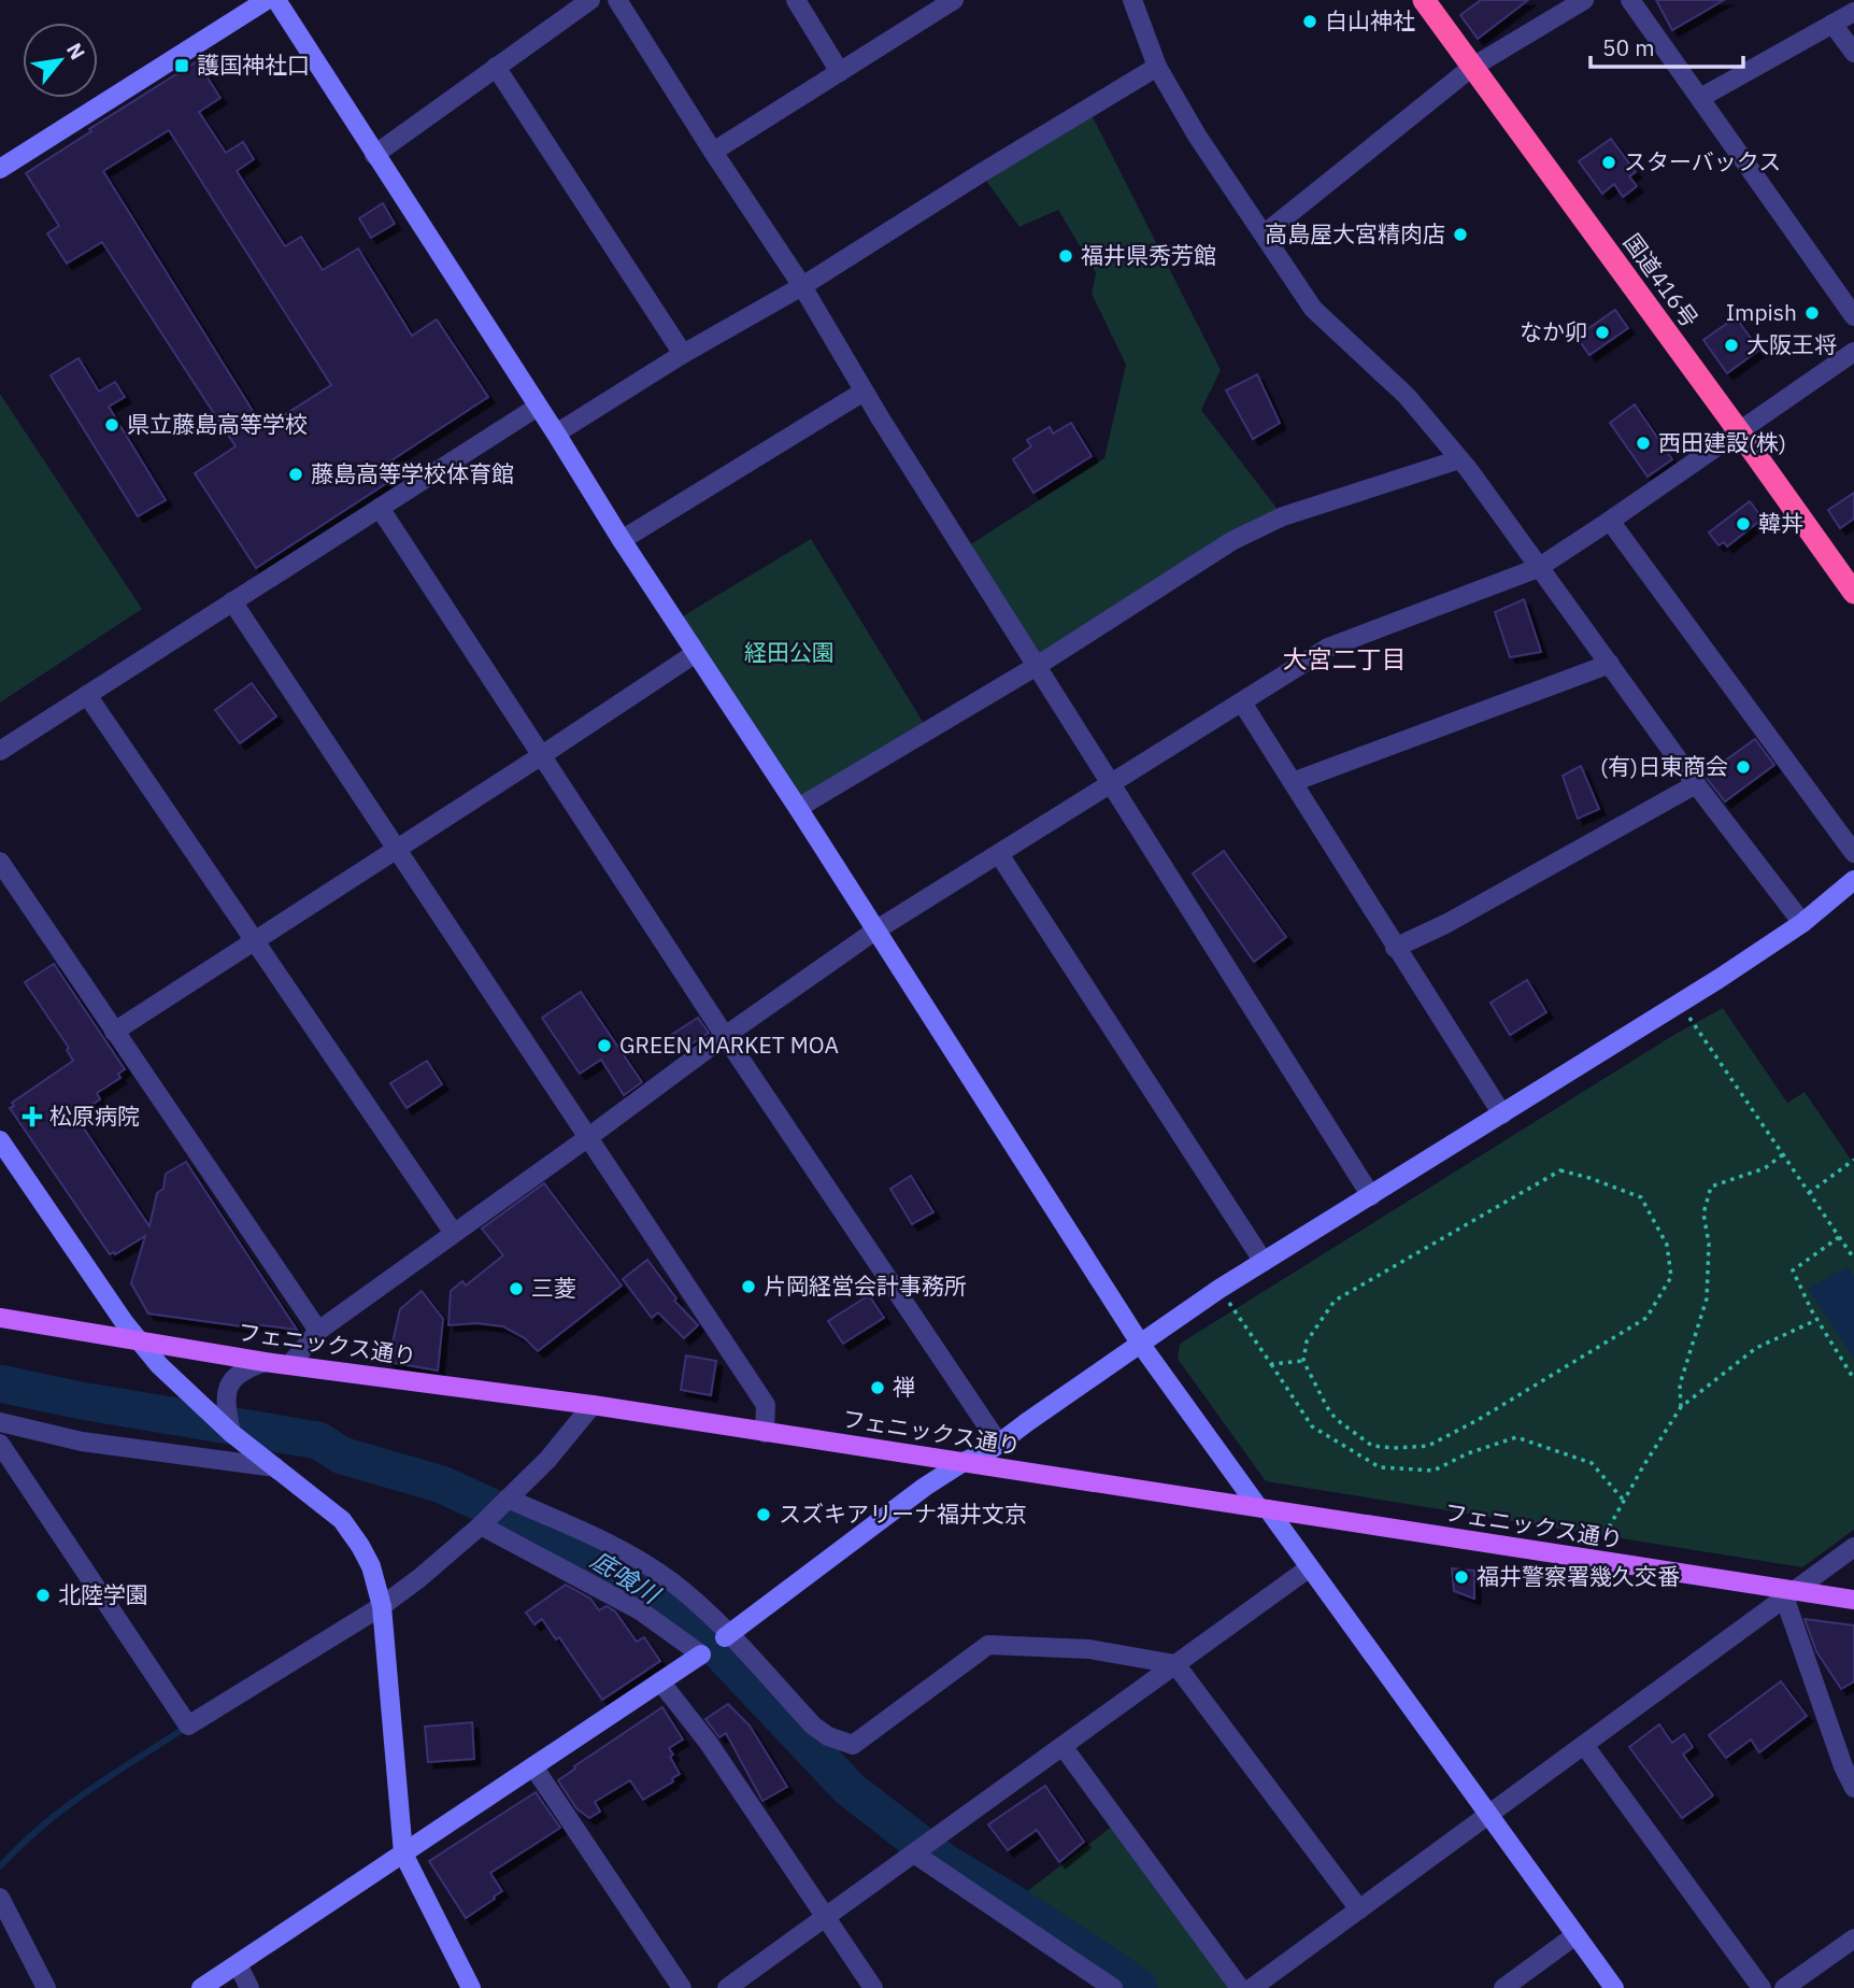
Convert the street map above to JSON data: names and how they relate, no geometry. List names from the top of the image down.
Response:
{
  "streets": {
    "highway": ["国道416号"],
    "main road": ["フェニックス通り"]
  },
  "districts": ["大宮二丁目"],
  "water": ["底喰川"],
  "parks": ["経田公園"],
  "places": {
    "other": [
      "白山神社",
      "スターバックス",
      "高島屋大宮精肉店",
      "福井県秀芳館",
      "Impish",
      "なか卯",
      "大阪王将",
      "県立藤島高等学校",
      "西田建設(株)",
      "藤島高等学校体育館",
      "韓丼",
      "(有)日東商会",
      "GREEN MARKET MOA",
      "片岡経営会計事務所",
      "三菱",
      "禅",
      "スズキアリーナ福井文京",
      "福井警察署幾久交番",
      "北陸学園"
    ],
    "transit": ["護国神社口"],
    "health": ["松原病院"]
  },
  "scale_bar": "50 m",
  "north": "top right"
}
